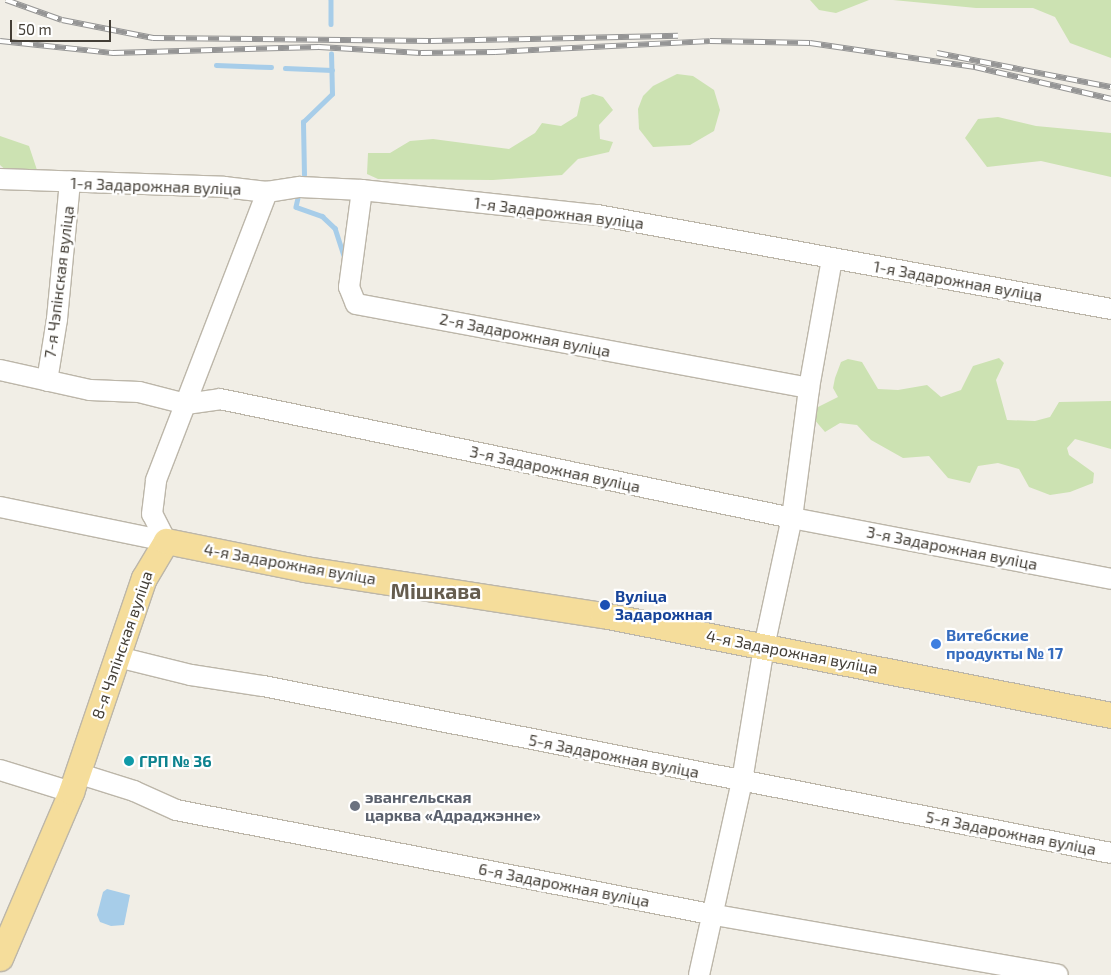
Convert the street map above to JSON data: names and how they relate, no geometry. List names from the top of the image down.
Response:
{
  "streets": {
    "main road": ["4-я Задарожная вуліца", "8-я Чэпінская вуліца"],
    "street": [
      "1-я Задарожная вуліца",
      "7-я Чэпінская вуліца",
      "2-я Задарожная вуліца",
      "3-я Задарожная вуліца",
      "5-я Задарожная вуліца",
      "6-я Задарожная вуліца"
    ]
  },
  "crossings": [
    ["1-я Задарожная вуліца", "7-я Чэпінская вуліца"],
    ["1-я Задарожная вуліца", "2-я Задарожная вуліца"],
    ["7-я Чэпінская вуліца", "3-я Задарожная вуліца"],
    ["4-я Задарожная вуліца", "8-я Чэпінская вуліца"],
    ["8-я Чэпінская вуліца", "5-я Задарожная вуліца"],
    ["8-я Чэпінская вуліца", "6-я Задарожная вуліца"]
  ],
  "districts": ["Мішкава"],
  "places": [
    "Вуліца Задарожная",
    "Витебские продукты № 17",
    "ГРП № 36",
    "эвангельская царква «Адраджэнне»"
  ],
  "scale_bar": "50 m"
}
